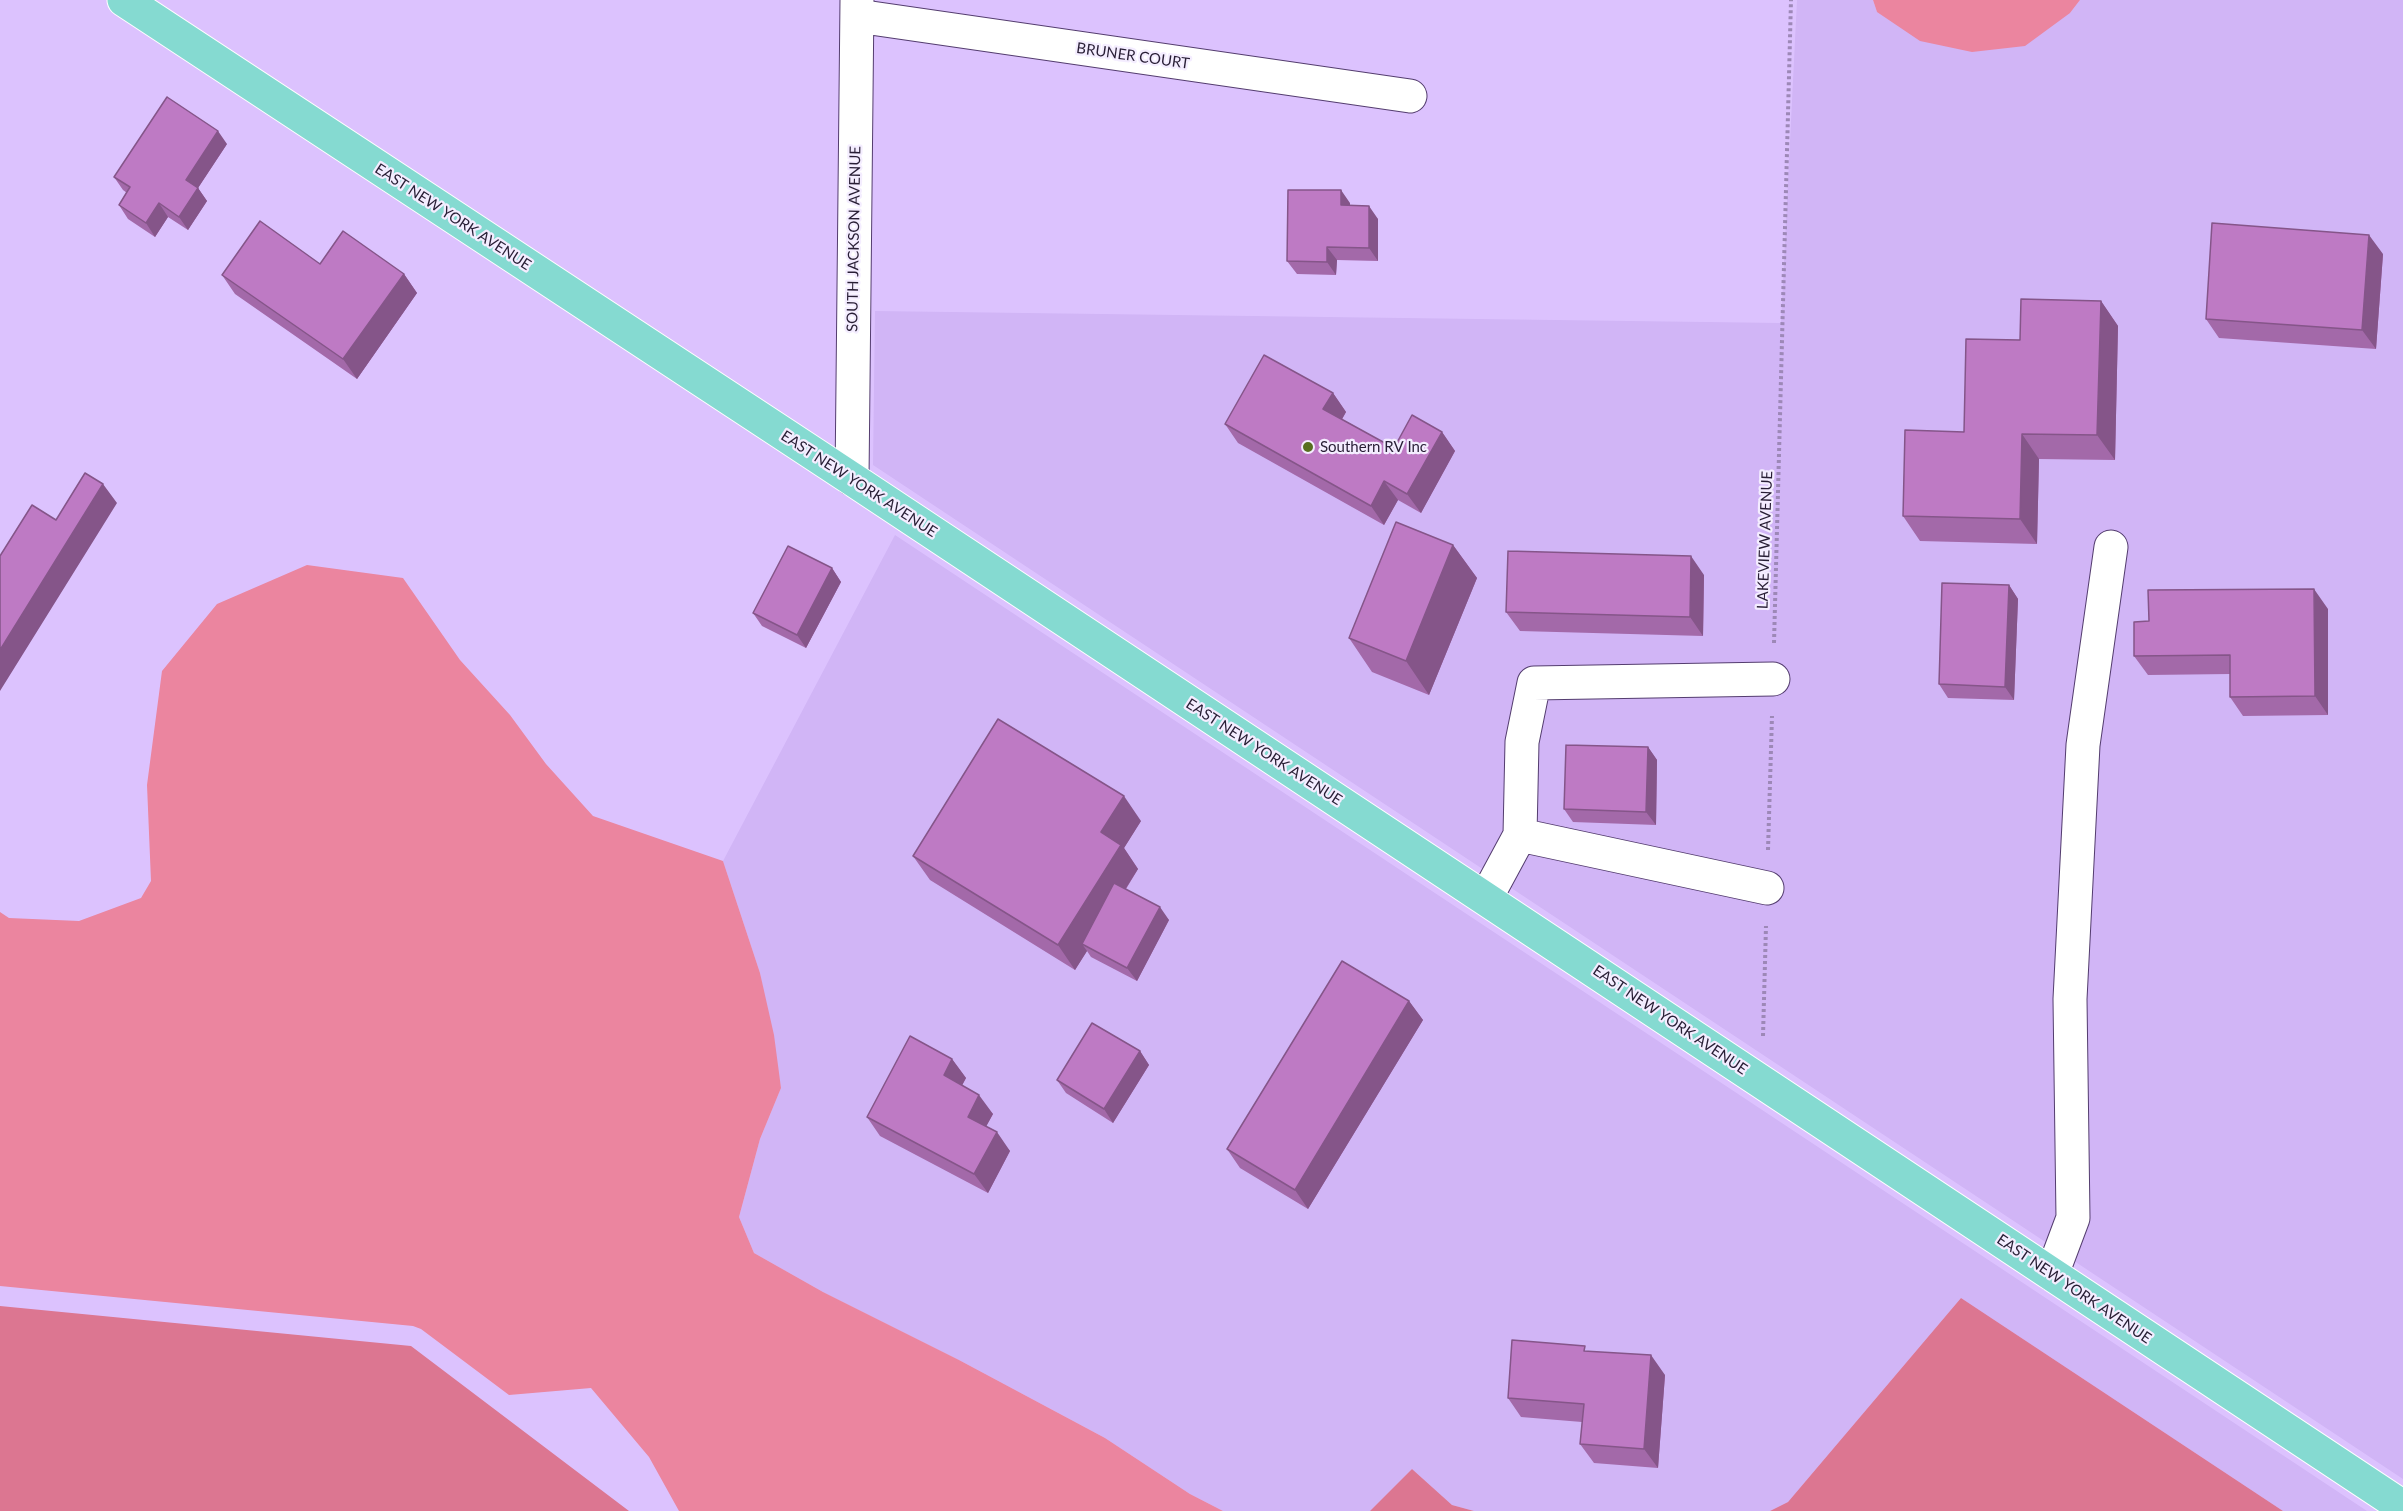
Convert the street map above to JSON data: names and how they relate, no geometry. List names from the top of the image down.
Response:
{
  "streets": {
    "main road": ["EAST NEW YORK AVENUE"],
    "street": ["BRUNER COURT", "SOUTH JACKSON AVENUE"],
    "path": ["LAKEVIEW AVENUE"]
  },
  "crossings": [
    ["BRUNER COURT", "SOUTH JACKSON AVENUE"],
    ["EAST NEW YORK AVENUE", "SOUTH JACKSON AVENUE"],
    ["EAST NEW YORK AVENUE", "LAKEVIEW AVENUE"]
  ],
  "places": ["Southern RV Inc"]
}
